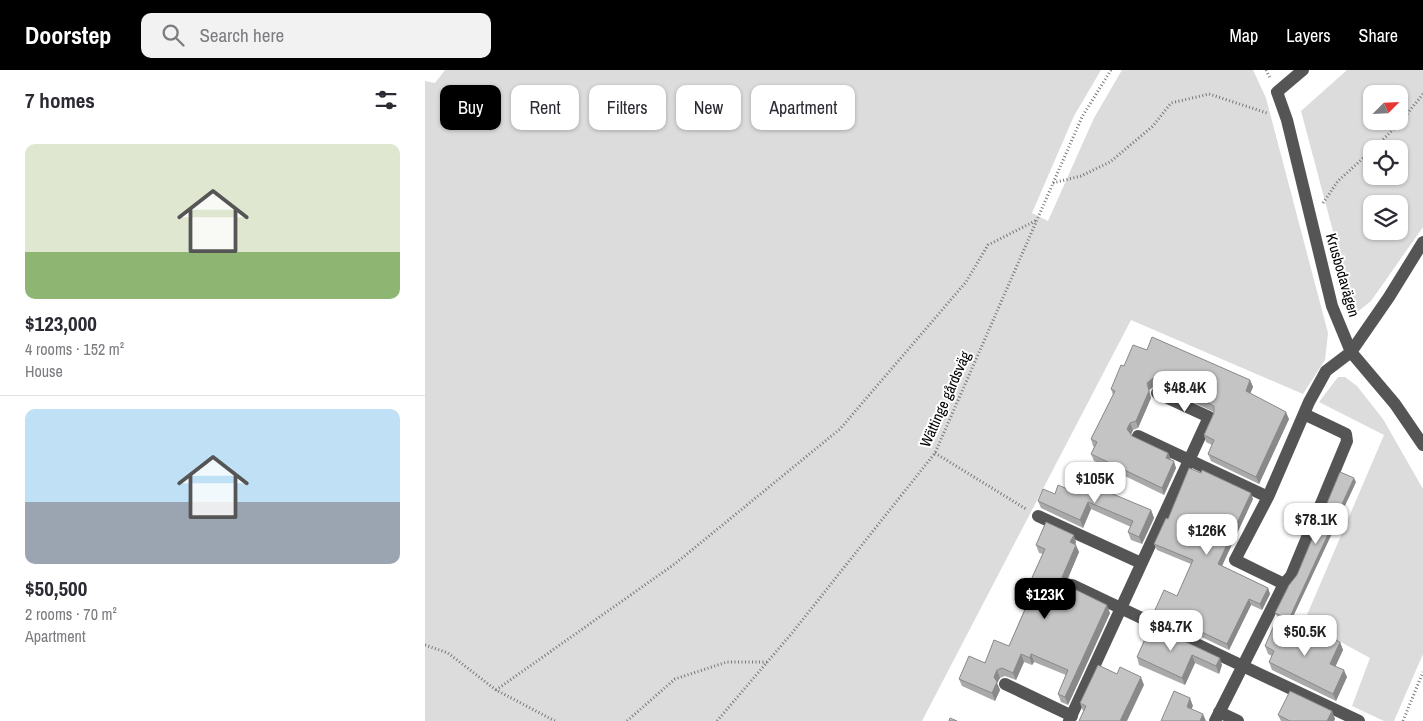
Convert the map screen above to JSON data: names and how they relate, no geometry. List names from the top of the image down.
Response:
{
  "streets": {
    "street": ["Krusbodavägen"],
    "path": ["Wättinge gårdsväg"]
  },
  "north": "top right",
  "page": {
    "header": "Doorstep",
    "search": "Search here",
    "nav": ["Map", "Layers", "Share"],
    "heading": "7 homes",
    "chip": [
      "Buy",
      "Rent",
      "Filters",
      "New",
      "Apartment"
    ],
    "list": [
      {
        "name": "$123,000",
        "note": "4 rooms · 152 m² · House"
      },
      {
        "name": "$50,500",
        "note": "2 rooms · 70 m² · Apartment"
      }
    ],
    "price": [
      "$48.4K",
      "$105K",
      "$78.1K",
      "$126K",
      "$123K",
      "$84.7K",
      "$50.5K"
    ]
  }
}
